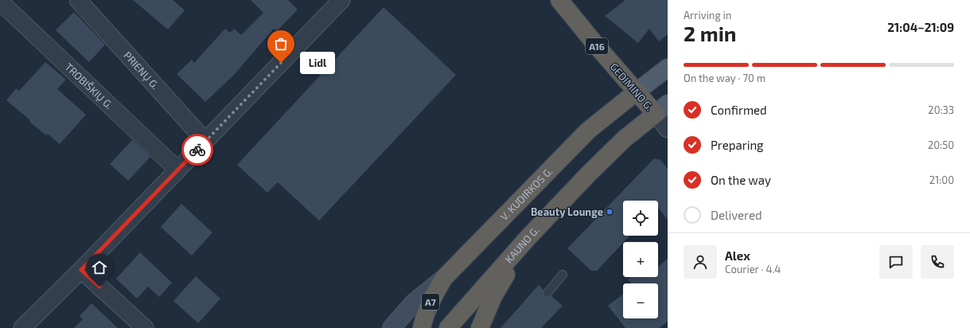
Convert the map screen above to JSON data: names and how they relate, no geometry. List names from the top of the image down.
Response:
{
  "streets": {
    "highway": [
      "A16",
      "GEDIMINO G.",
      "V. KUDIRKOS G.",
      "KAUNO G.",
      "A7"
    ],
    "street": ["PRIENŲ G.", "TROBIŠKIŲ G."]
  },
  "crossings": [
    ["GEDIMINO G.", "V. KUDIRKOS G."],
    ["GEDIMINO G.", "KAUNO G."],
    ["V. KUDIRKOS G.", "A7"]
  ],
  "places": ["Lidl", "Beauty Lounge"],
  "page": {
    "heading": ["2 min", "Arriving in", "21:04–21:09"],
    "panel": ["Alex", "Courier · 4.4"],
    "bubble": "Lidl",
    "bar": "On the way · 70 m",
    "list": [
      ["Confirmed", "20:33"],
      ["Preparing", "20:50"],
      ["On the way", "21:00"],
      "Delivered"
    ],
    "map_buttons": ["+", "−"]
  }
}
